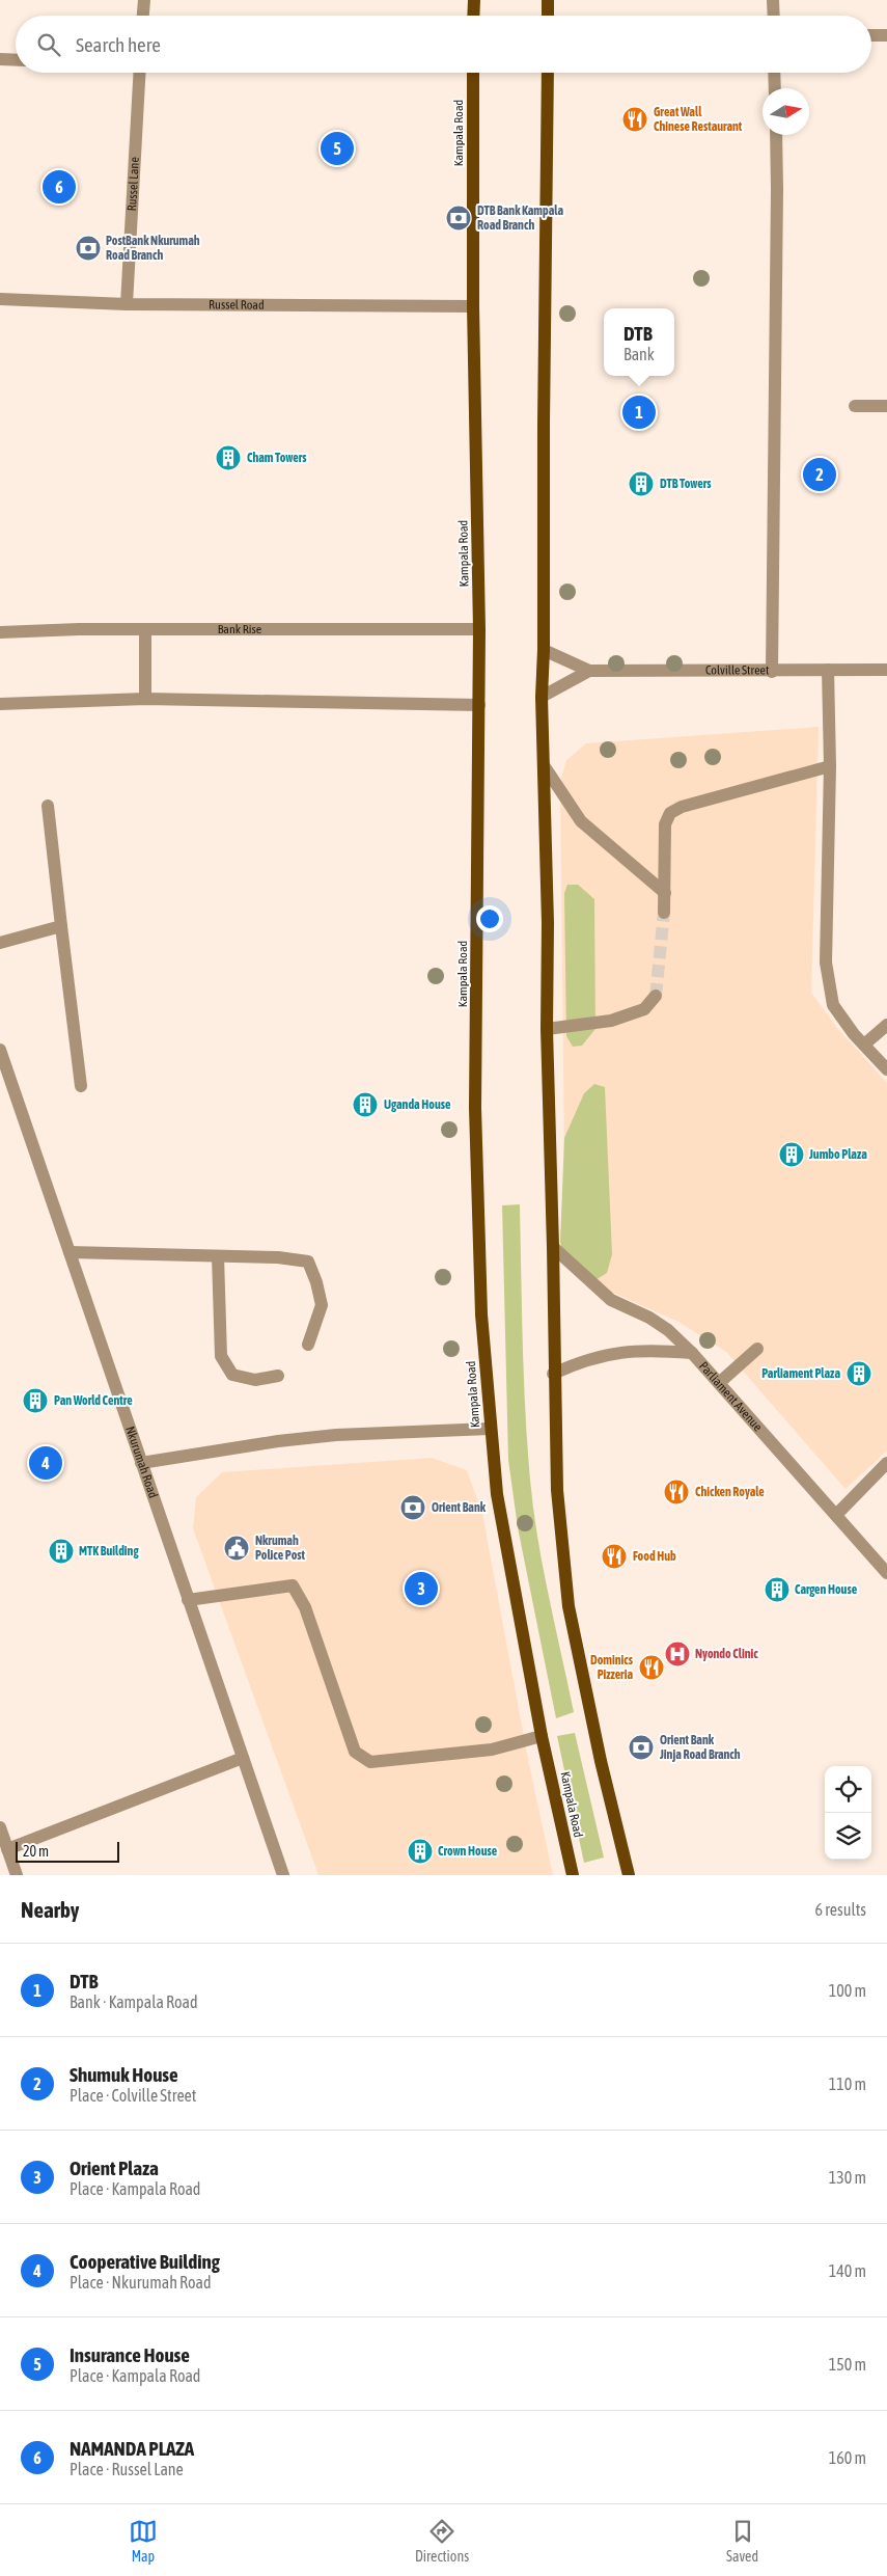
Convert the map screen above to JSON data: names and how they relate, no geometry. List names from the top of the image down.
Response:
{
  "streets": {
    "main road": ["Kampala Road"],
    "street": [
      "Russel Lane",
      "Russel Road",
      "Bank Rise",
      "Colville Street",
      "Parliament Avenue",
      "Nkurumah Road"
    ]
  },
  "crossings": [
    ["Kampala Road", "Russel Road"],
    ["Kampala Road", "Bank Rise"],
    ["Russel Lane", "Russel Road"]
  ],
  "places": {
    "restaurant": [
      "Great Wall Chinese Restaurant",
      "Chicken Royale",
      "Food Hub",
      "Dominics Pizzeria"
    ],
    "bank": [
      "DTB Bank Kampala Road Branch",
      "PostBank Nkurumah Road Branch",
      "Orient Bank",
      "Orient Bank Jinja Road Branch"
    ],
    "building": [
      "Cham Towers",
      "DTB Towers",
      "Uganda House",
      "Jumbo Plaza",
      "Parliament Plaza",
      "Pan World Centre",
      "MTK Building",
      "Cargen House",
      "Crown House"
    ],
    "public building": ["Nkrumah Police Post"],
    "hospital": ["Nyondo Clinic"]
  },
  "scale_bar": "20 m",
  "north": "right",
  "page": {
    "search": "Search here",
    "pins": [
      "5",
      "6",
      "1",
      "2",
      "4",
      "3"
    ],
    "popup": ["DTB", "Bank"],
    "scale": "20 m",
    "heading": ["Nearby", "6 results"],
    "list": [
      {
        "mark": "1",
        "name": "DTB",
        "note": "Bank · Kampala Road",
        "value": "100 m"
      },
      {
        "mark": "2",
        "name": "Shumuk House",
        "note": "Place · Colville Street",
        "value": "110 m"
      },
      {
        "mark": "3",
        "name": "Orient Plaza",
        "note": "Place · Kampala Road",
        "value": "130 m"
      },
      {
        "mark": "4",
        "name": "Cooperative Building",
        "note": "Place · Nkurumah Road",
        "value": "140 m"
      },
      {
        "mark": "5",
        "name": "Insurance House",
        "note": "Place · Kampala Road",
        "value": "150 m"
      },
      {
        "mark": "6",
        "name": "NAMANDA PLAZA",
        "note": "Place · Russel Lane",
        "value": "160 m"
      }
    ],
    "nav": ["Map", "Directions", "Saved"]
  }
}
